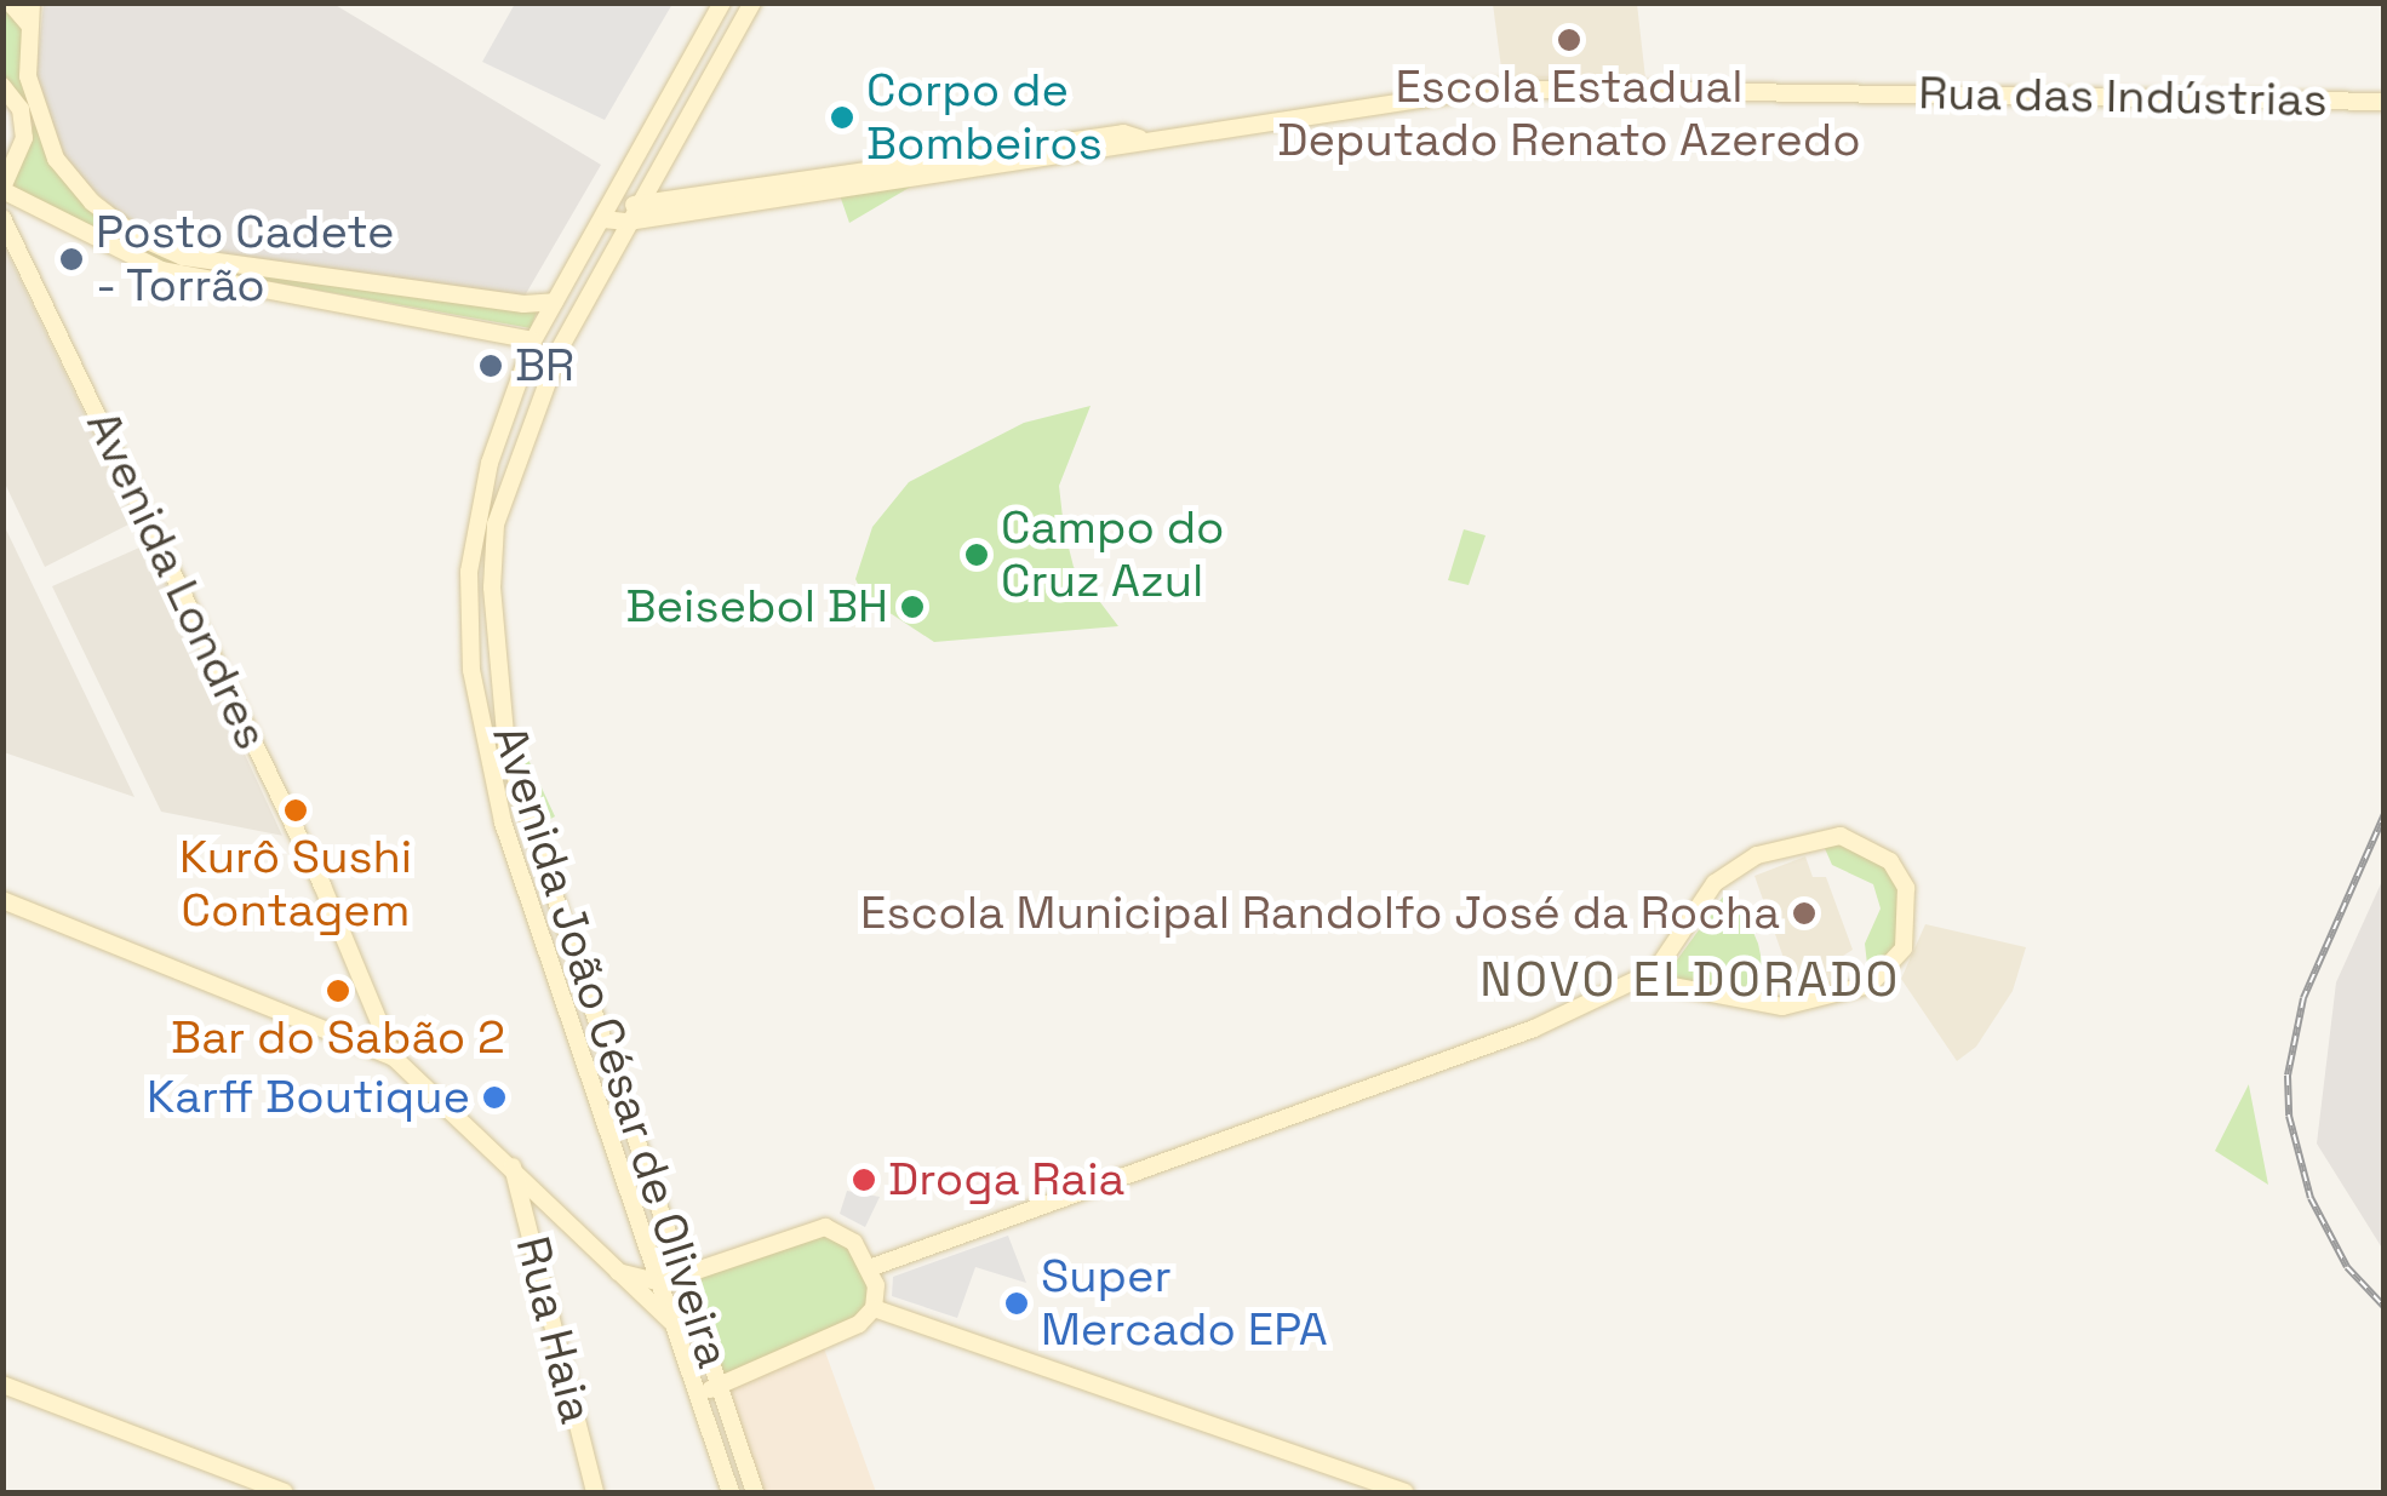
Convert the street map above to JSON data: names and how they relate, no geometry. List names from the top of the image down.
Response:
{
  "streets": {
    "street": [
      "Rua das Indústrias",
      "Avenida Londres",
      "Avenida João César de Oliveira",
      "Rua Haia"
    ]
  },
  "crossings": [
    ["Rua das Indústrias", "Avenida João César de Oliveira"],
    ["Avenida Londres", "Avenida João César de Oliveira"],
    ["Avenida Londres", "Rua Haia"]
  ],
  "districts": ["NOVO ELDORADO"],
  "places": [
    "Escola Estadual Deputado Renato Azeredo",
    "Corpo de Bombeiros",
    "Posto Cadete - Torrão",
    "BR",
    "Campo do Cruz Azul",
    "Beisebol BH",
    "Kurô Sushi Contagem",
    "Escola Municipal Randolfo José da Rocha",
    "Bar do Sabão 2",
    "Karff Boutique",
    "Droga Raia",
    "Super Mercado EPA"
  ]
}
